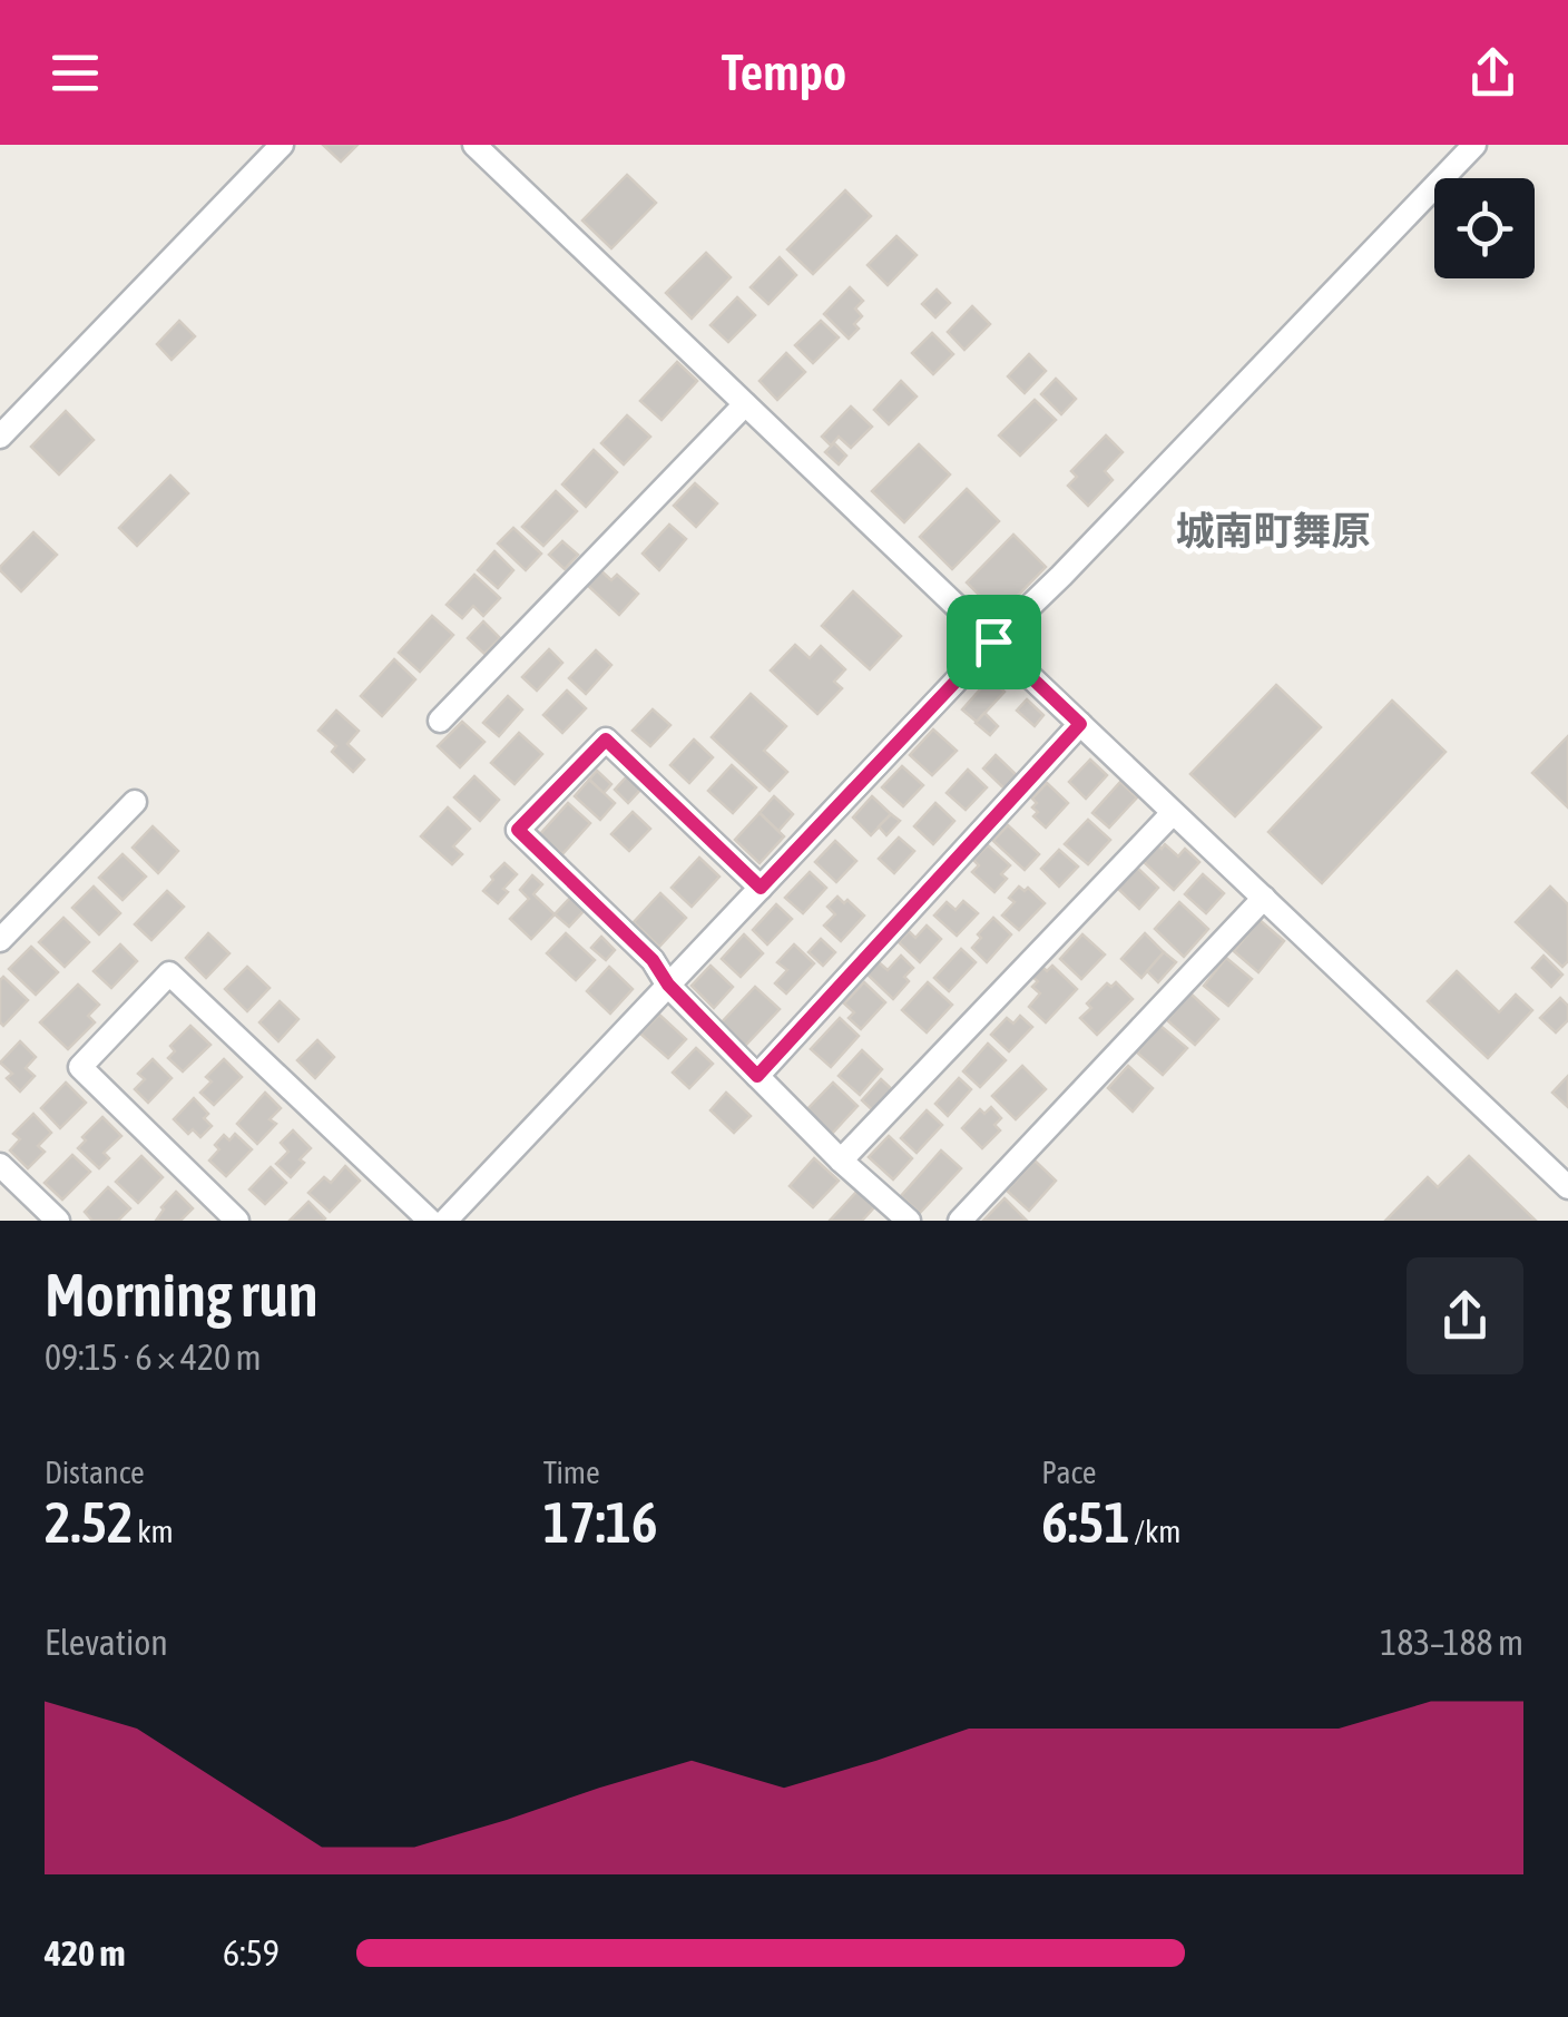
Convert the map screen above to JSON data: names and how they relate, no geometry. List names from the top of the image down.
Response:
{
  "districts": ["城南町舞原"],
  "page": {
    "header": "Tempo",
    "heading": ["Morning run", "09:15 · 6 × 420 m"],
    "stats": [
      ["Distance", "2.52 km"],
      ["Time", "17:16"],
      ["Pace", "6:51 /km"]
    ],
    "chart": ["Elevation", "183–188 m"],
    "list": [
      {
        "name": "420 m",
        "note": "6:59"
      }
    ]
  }
}
